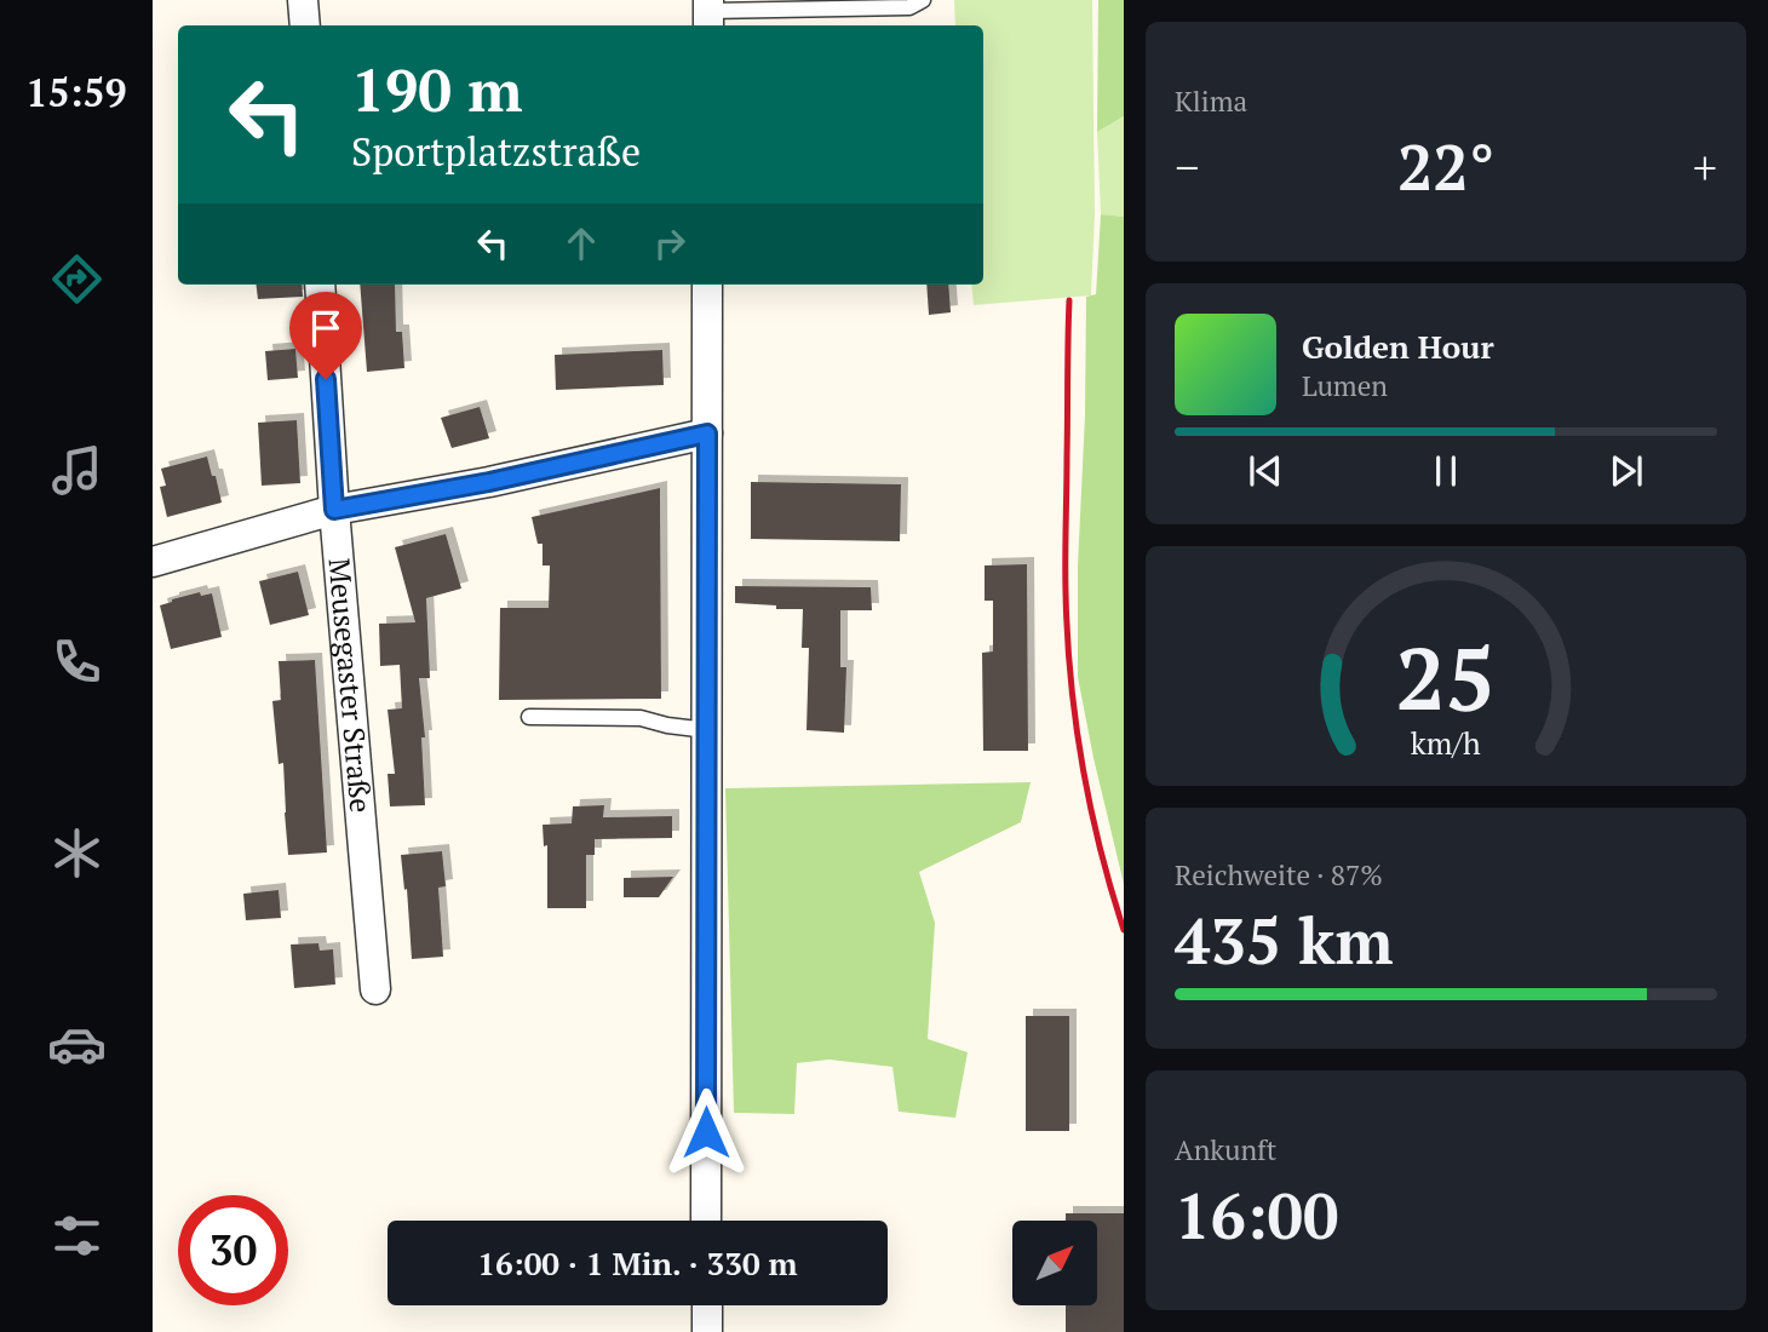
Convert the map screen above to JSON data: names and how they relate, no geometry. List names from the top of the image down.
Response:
{
  "streets": {
    "street": ["Meusegaster Straße"]
  },
  "north": "top right",
  "page": {
    "tabs": "15:59",
    "tile": [
      "Klima",
      ["Reichweite · 87%", "435 km"],
      ["Ankunft", "16:00"]
    ],
    "turn": ["190 m", "Sportplatzstraße"],
    "heat": ["−", "22°", "+"],
    "song": ["Golden Hour", "Lumen"],
    "limit": "30",
    "trip": "16:00 · 1 Min. · 330 m",
    "gauge": ["25", "km/h"]
  }
}
